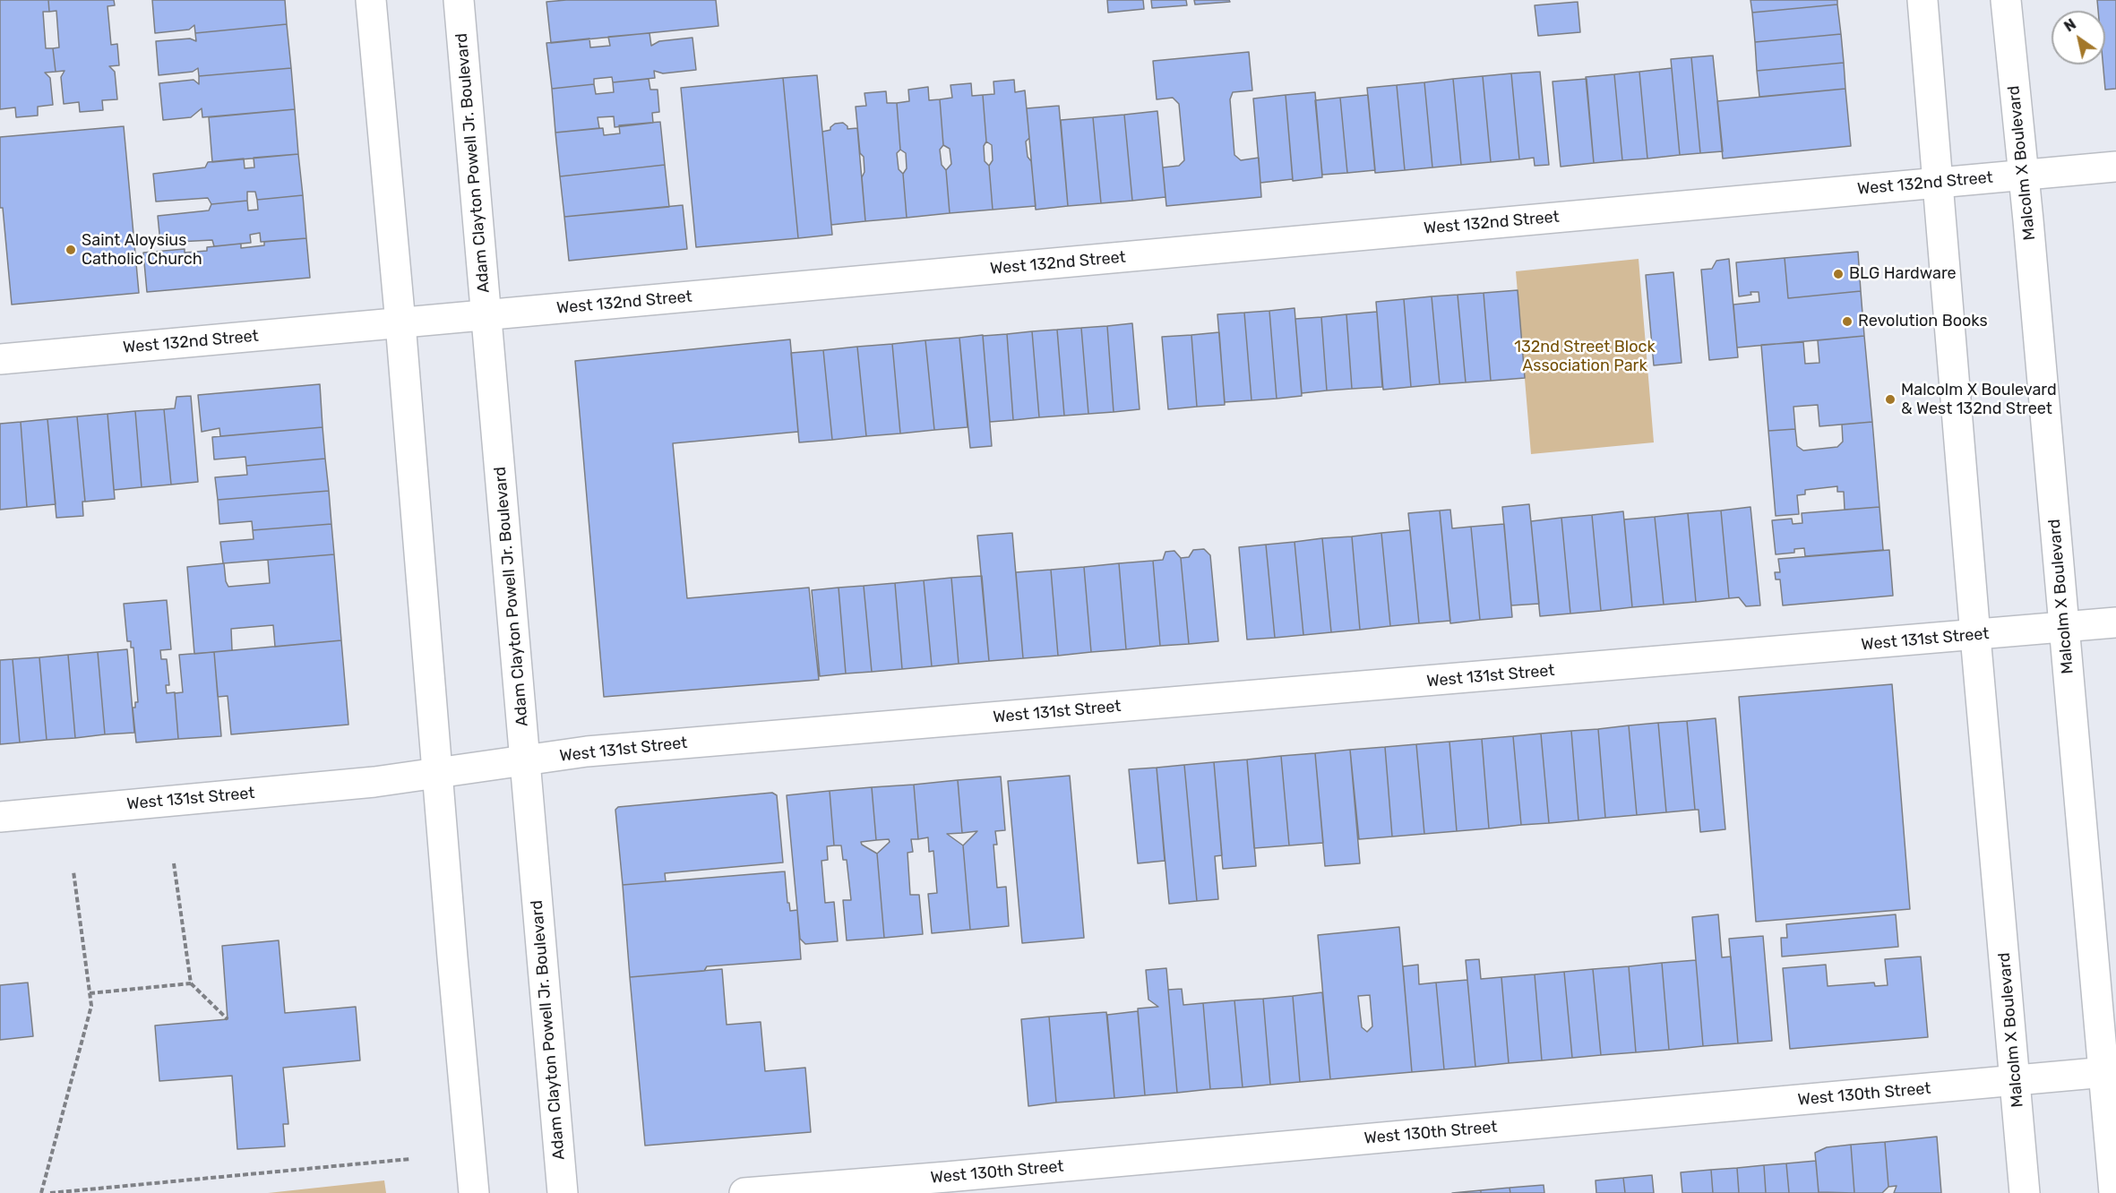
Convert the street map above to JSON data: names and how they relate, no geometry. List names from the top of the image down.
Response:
{
  "streets": {
    "street": [
      "Adam Clayton Powell Jr. Boulevard",
      "Malcolm X Boulevard",
      "West 132nd Street",
      "West 131st Street",
      "West 130th Street"
    ]
  },
  "crossings": [
    ["Adam Clayton Powell Jr. Boulevard", "West 132nd Street"],
    ["Adam Clayton Powell Jr. Boulevard", "West 131st Street"],
    ["Malcolm X Boulevard", "West 132nd Street"],
    ["Malcolm X Boulevard", "West 131st Street"],
    ["Malcolm X Boulevard", "West 130th Street"]
  ],
  "parks": ["132nd Street Block Association Park"],
  "places": [
    "Saint Aloysius Catholic Church",
    "BLG Hardware",
    "Revolution Books",
    "Malcolm X Boulevard & West 132nd Street"
  ],
  "north": "top left"
}
